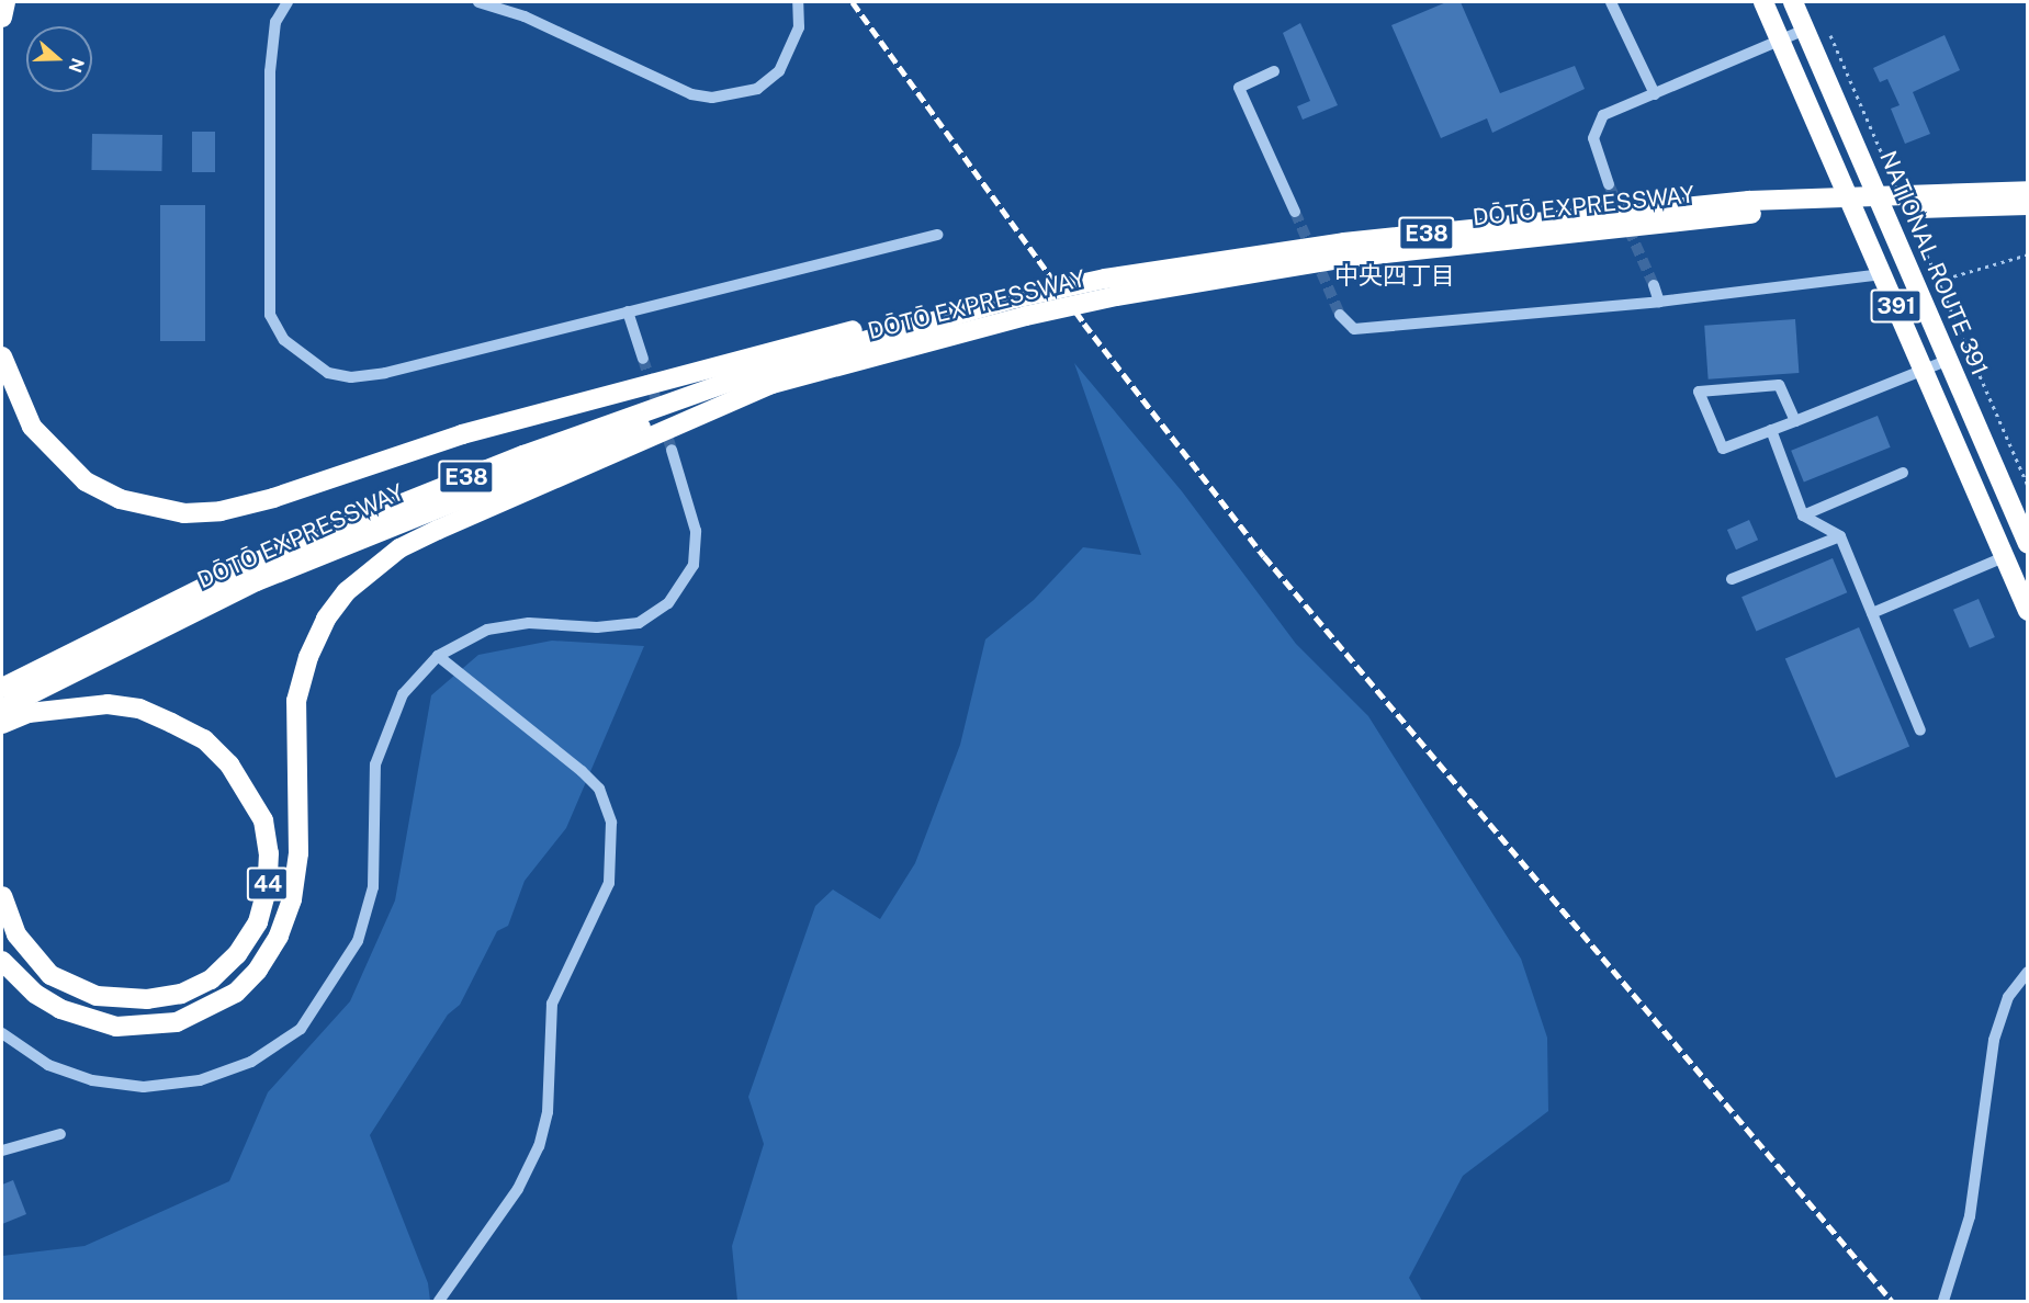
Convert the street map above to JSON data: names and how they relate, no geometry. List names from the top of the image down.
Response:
{
  "streets": {
    "highway": [
      "DŌTŌ EXPRESSWAY",
      "E38",
      "NATIONAL ROUTE 391",
      "391",
      "44"
    ]
  },
  "districts": ["中央四丁目"],
  "north": "right"
}
